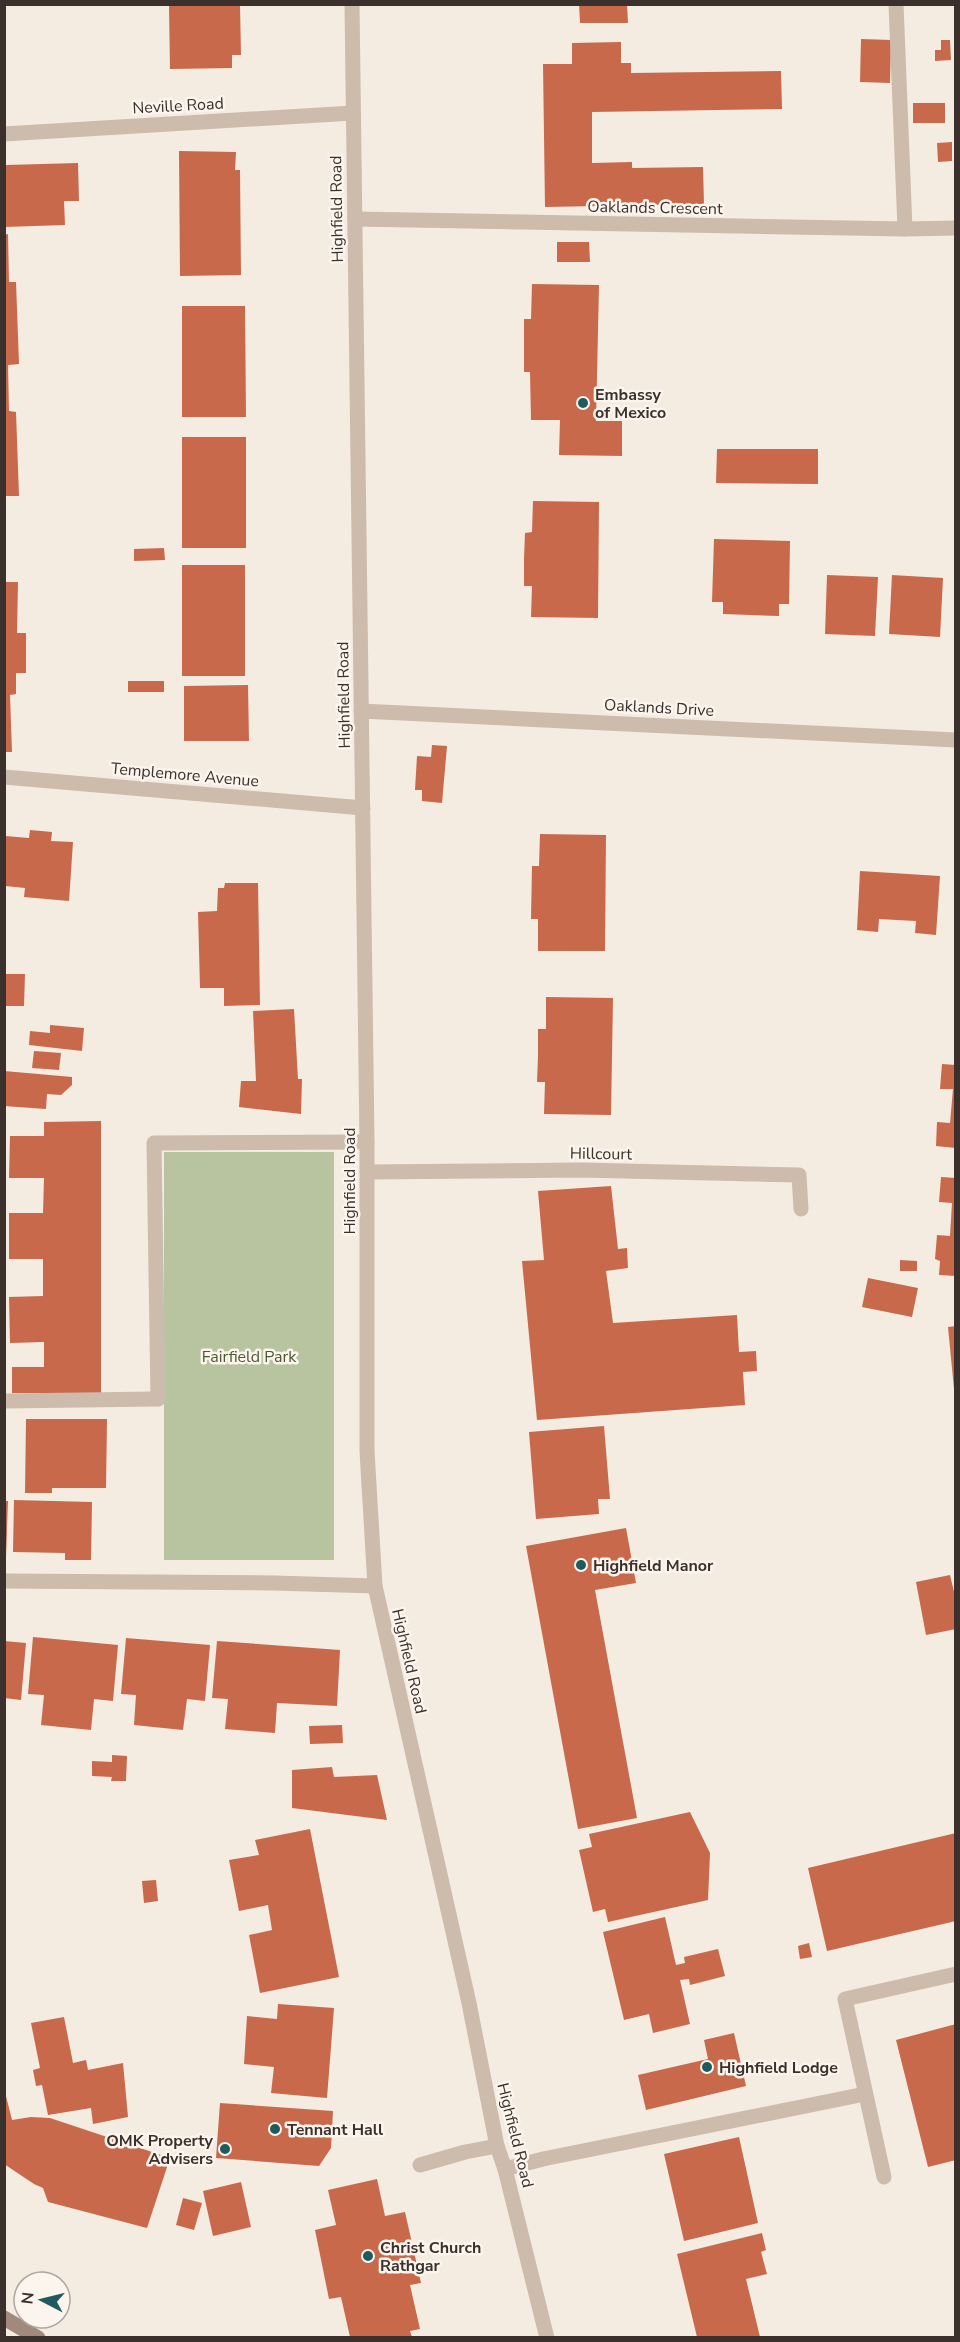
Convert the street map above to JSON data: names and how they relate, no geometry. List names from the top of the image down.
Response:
{
  "streets": {
    "street": [
      "Neville Road",
      "Oaklands Crescent",
      "Highfield Road",
      "Oaklands Drive",
      "Templemore Avenue",
      "Hillcourt"
    ]
  },
  "crossings": [
    ["Neville Road", "Highfield Road"],
    ["Oaklands Crescent", "Highfield Road"],
    ["Highfield Road", "Oaklands Drive"],
    ["Highfield Road", "Templemore Avenue"],
    ["Highfield Road", "Hillcourt"]
  ],
  "parks": ["Fairfield Park"],
  "places": [
    "Embassy of Mexico",
    "Highfield Manor",
    "Highfield Lodge",
    "Tennant Hall",
    "OMK Property Advisers",
    "Christ Church Rathgar"
  ],
  "north": "left"
}
